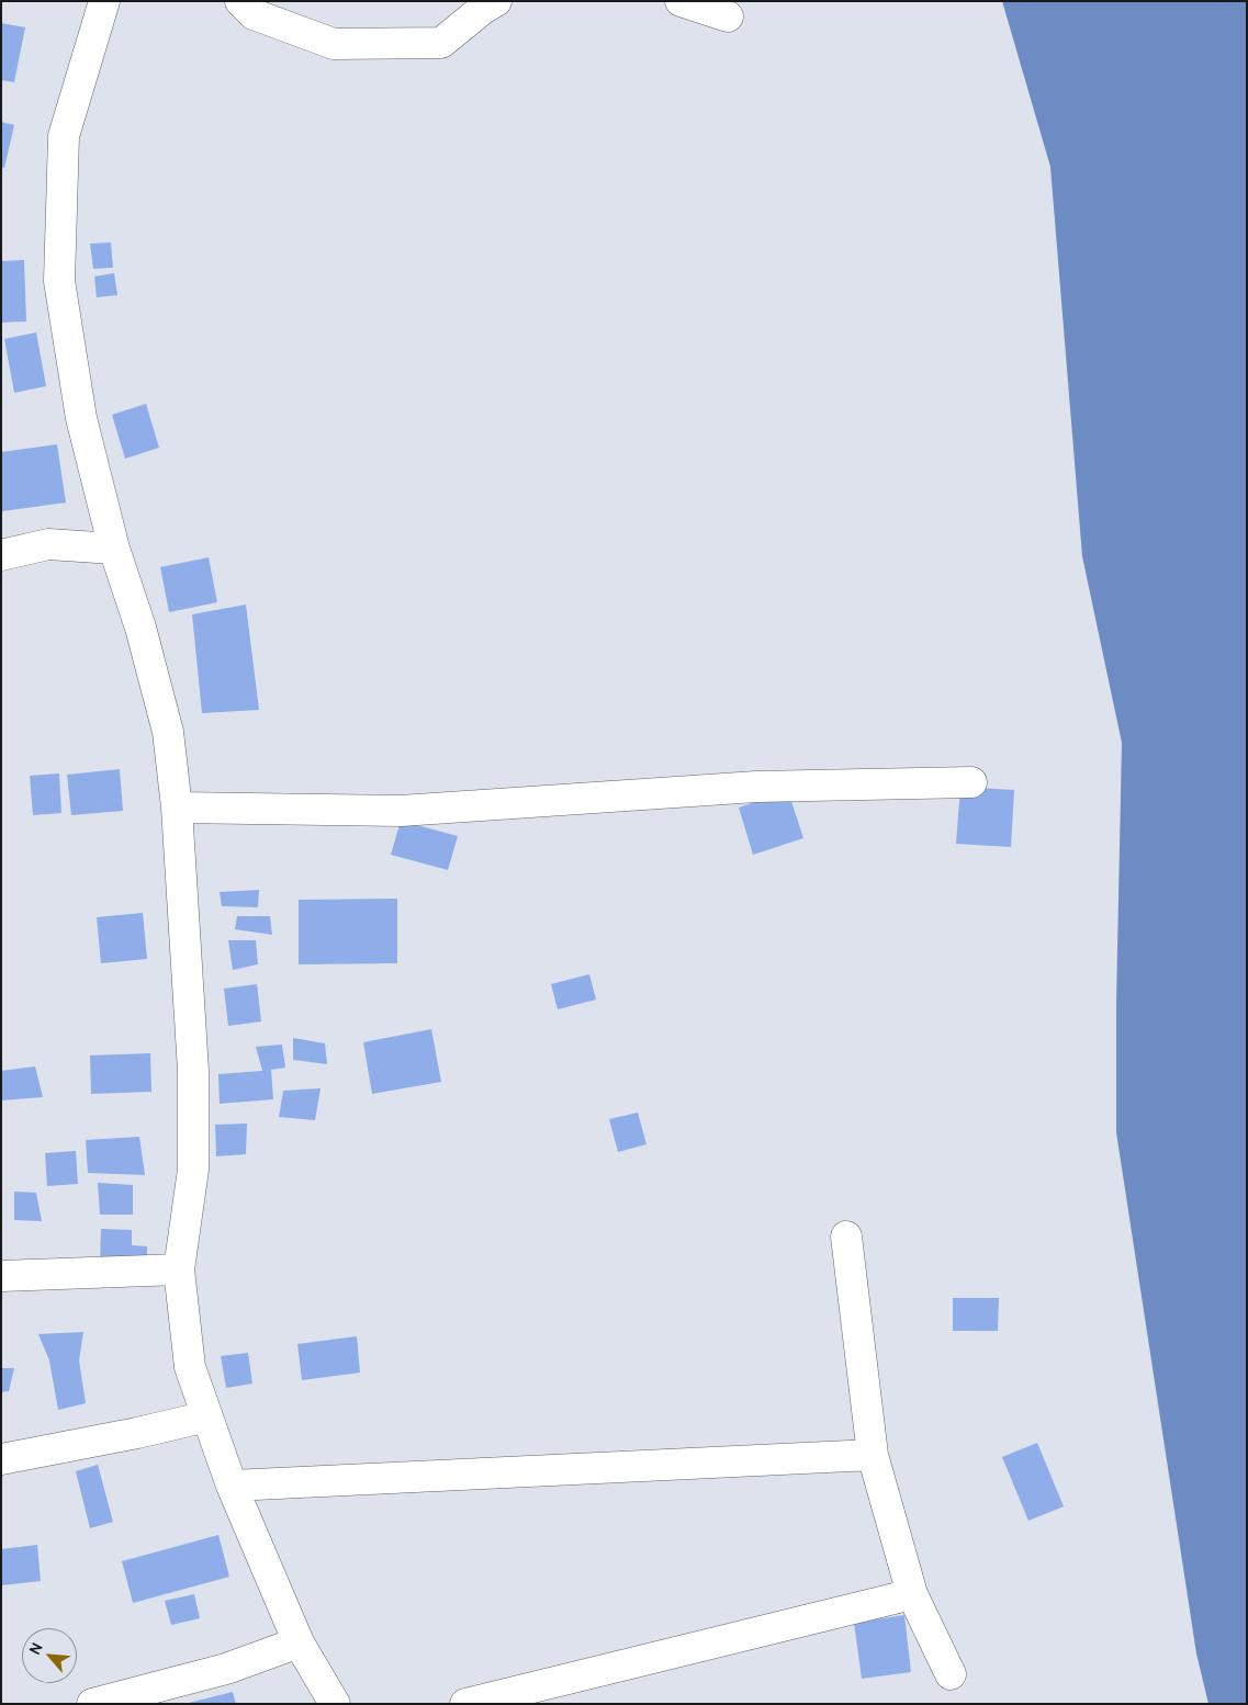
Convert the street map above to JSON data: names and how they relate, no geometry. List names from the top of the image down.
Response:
{
  "north": "top left"
}
